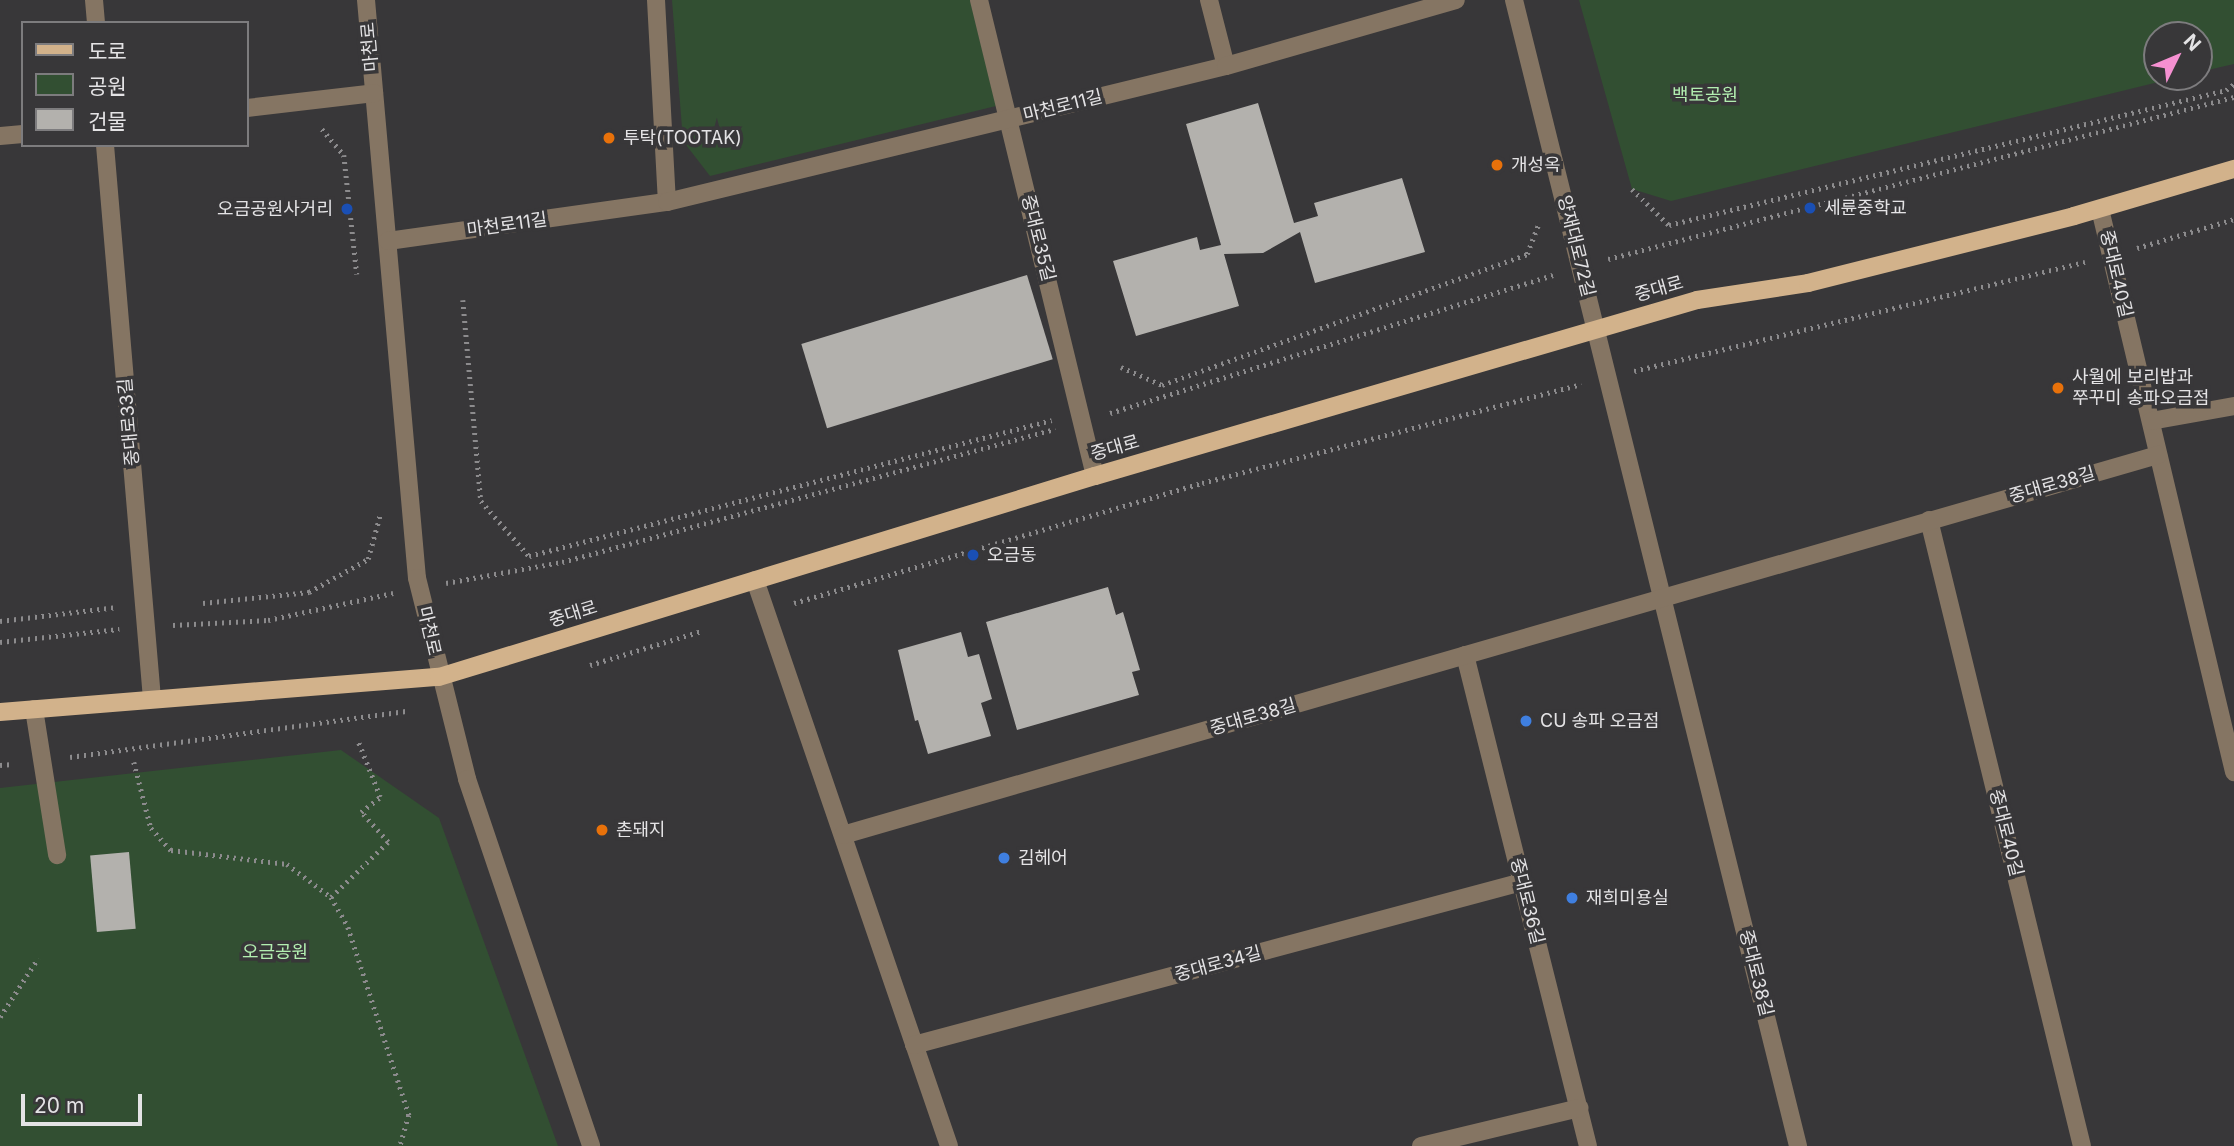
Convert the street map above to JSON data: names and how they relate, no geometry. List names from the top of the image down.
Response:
{
  "streets": {
    "main road": ["중대로"],
    "street": [
      "마천로",
      "마천로11길",
      "중대로35길",
      "양재대로72길",
      "중대로40길",
      "중대로33길",
      "중대로38길",
      "중대로36길",
      "중대로34길"
    ]
  },
  "crossings": [
    ["마천로", "마천로11길"],
    ["마천로", "중대로"],
    ["마천로11길", "중대로35길"],
    ["중대로35길", "중대로"],
    ["양재대로72길", "중대로"],
    ["양재대로72길", "중대로38길"],
    ["중대로40길", "중대로"],
    ["중대로40길", "중대로38길"],
    ["중대로", "중대로33길"],
    ["중대로", "중대로38길"],
    ["중대로38길", "중대로36길"],
    ["중대로36길", "중대로34길"]
  ],
  "parks": ["백토공원", "오금공원"],
  "places": [
    "투탁(TOOTAK)",
    "개성옥",
    "세륜중학교",
    "오금공원사거리",
    "사월에 보리밥과 쭈꾸미 송파오금점",
    "오금동",
    "CU 송파 오금점",
    "촌돼지",
    "김헤어",
    "재희미용실"
  ],
  "legend": ["도로", "공원", "건물"],
  "scale_bar": "20 m",
  "north": "top right"
}
